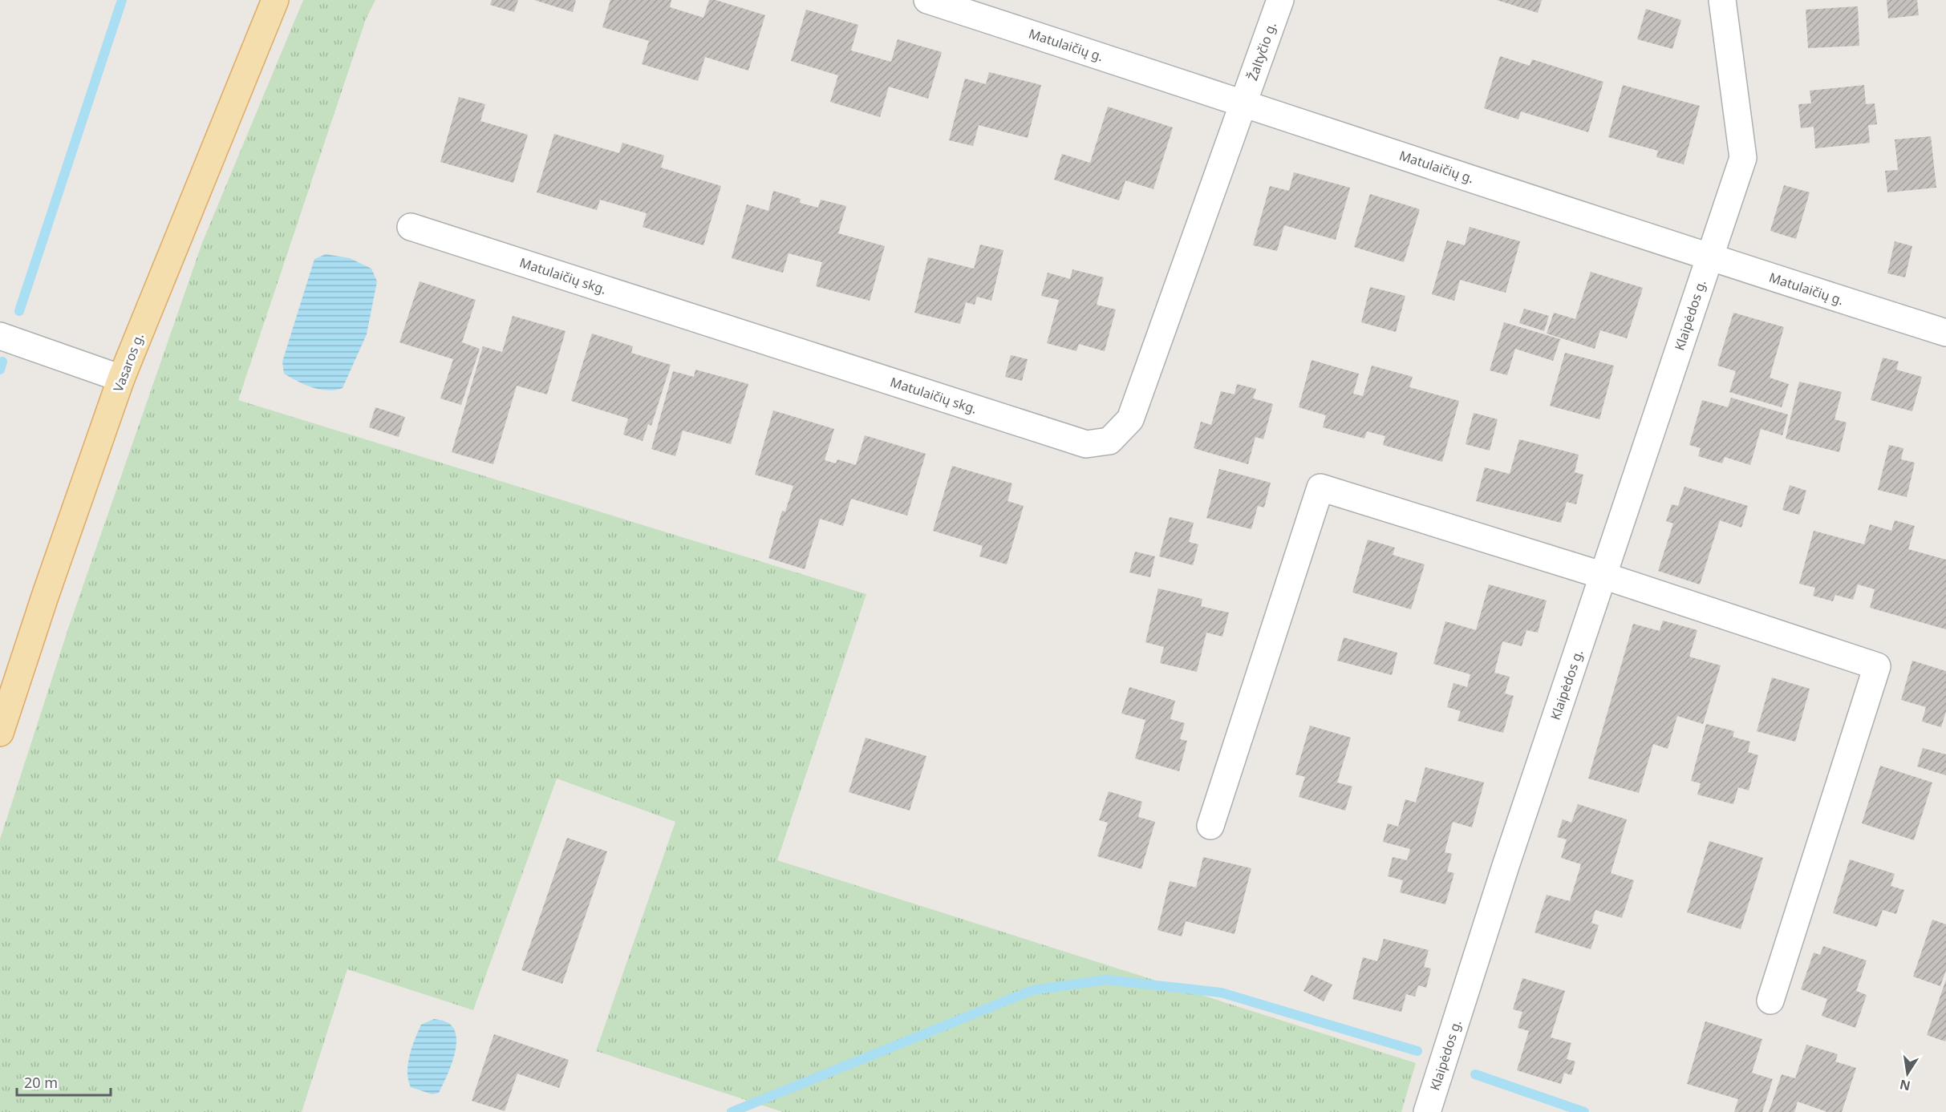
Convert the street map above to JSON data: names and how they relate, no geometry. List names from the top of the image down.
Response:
{
  "streets": {
    "main road": ["Vasaros g."],
    "street": [
      "Matulaičių g.",
      "Žaltyčio g.",
      "Matulaičių skg.",
      "Klaipėdos g."
    ]
  },
  "crossings": [
    ["Matulaičių g.", "Žaltyčio g."],
    ["Matulaičių g.", "Matulaičių skg."],
    ["Matulaičių g.", "Klaipėdos g."],
    ["Žaltyčio g.", "Matulaičių skg."]
  ],
  "scale_bar": "20 m",
  "north": "bottom"
}
